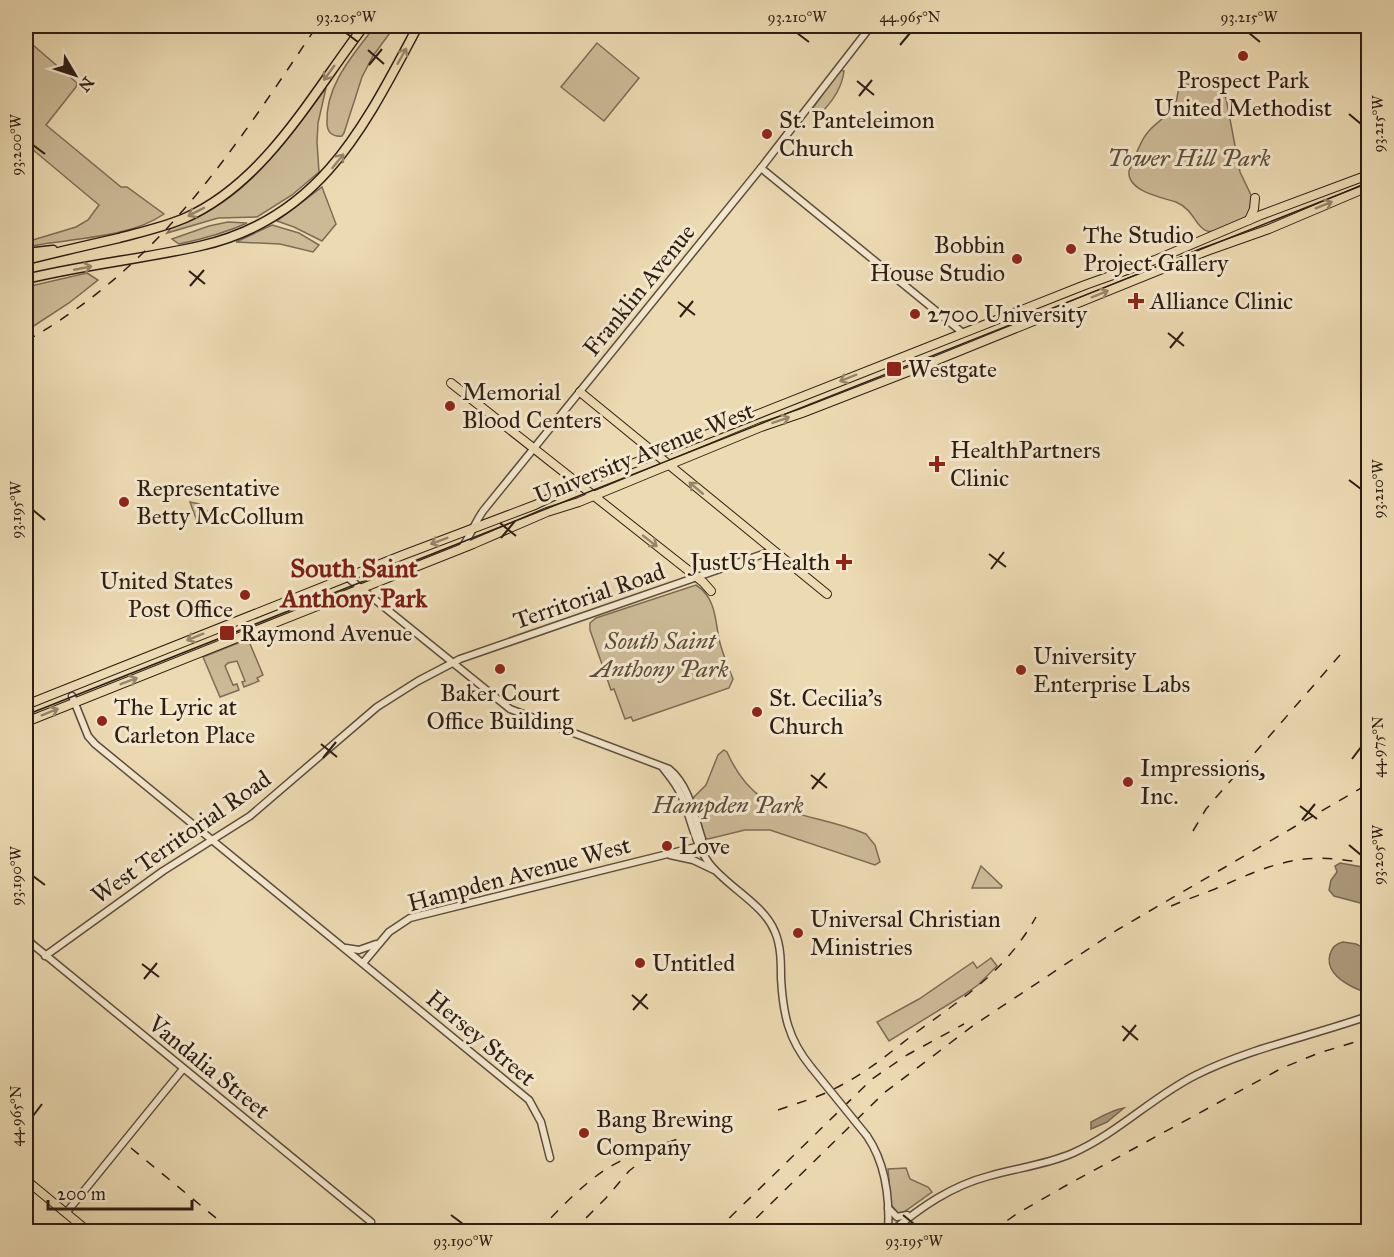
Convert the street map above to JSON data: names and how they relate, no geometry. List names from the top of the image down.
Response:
{
  "streets": {
    "main road": ["University Avenue West"],
    "street": [
      "Franklin Avenue",
      "Territorial Road",
      "West Territorial Road",
      "Hampden Avenue West",
      "Hersey Street",
      "Vandalia Street"
    ]
  },
  "crossings": [
    ["Franklin Avenue", "University Avenue West"],
    ["University Avenue West", "Hersey Street"],
    ["Territorial Road", "West Territorial Road"],
    ["West Territorial Road", "Hersey Street"],
    ["West Territorial Road", "Vandalia Street"],
    ["Hampden Avenue West", "Hersey Street"]
  ],
  "districts": ["South Saint Anthony Park"],
  "parks": ["Tower Hill Park", "South Saint Anthony Park", "Hampden Park"],
  "places": {
    "other": [
      "Prospect Park United Methodist",
      "St. Panteleimon Church",
      "The Studio Project Gallery",
      "Bobbin House Studio",
      "2700 University",
      "Memorial Blood Centers",
      "Representative Betty McCollum",
      "United States Post Office",
      "Baker Court Office Building",
      "University Enterprise Labs",
      "St. Cecilia's Church",
      "The Lyric at Carleton Place",
      "Impressions, Inc.",
      "Love",
      "Universal Christian Ministries",
      "Untitled",
      "Bang Brewing Company"
    ],
    "health": ["Alliance Clinic", "HealthPartners Clinic", "JustUs Health"],
    "transit": ["Westgate", "Raymond Avenue"]
  },
  "scale_bar": "200 m",
  "north": "bottom right",
  "coordinates": [
    "93.205°W",
    "93.210°W",
    "44.965°N",
    "93.215°W",
    "93.200°W",
    "93.195°W",
    "44.975°N",
    "93.190°W"
  ]
}
